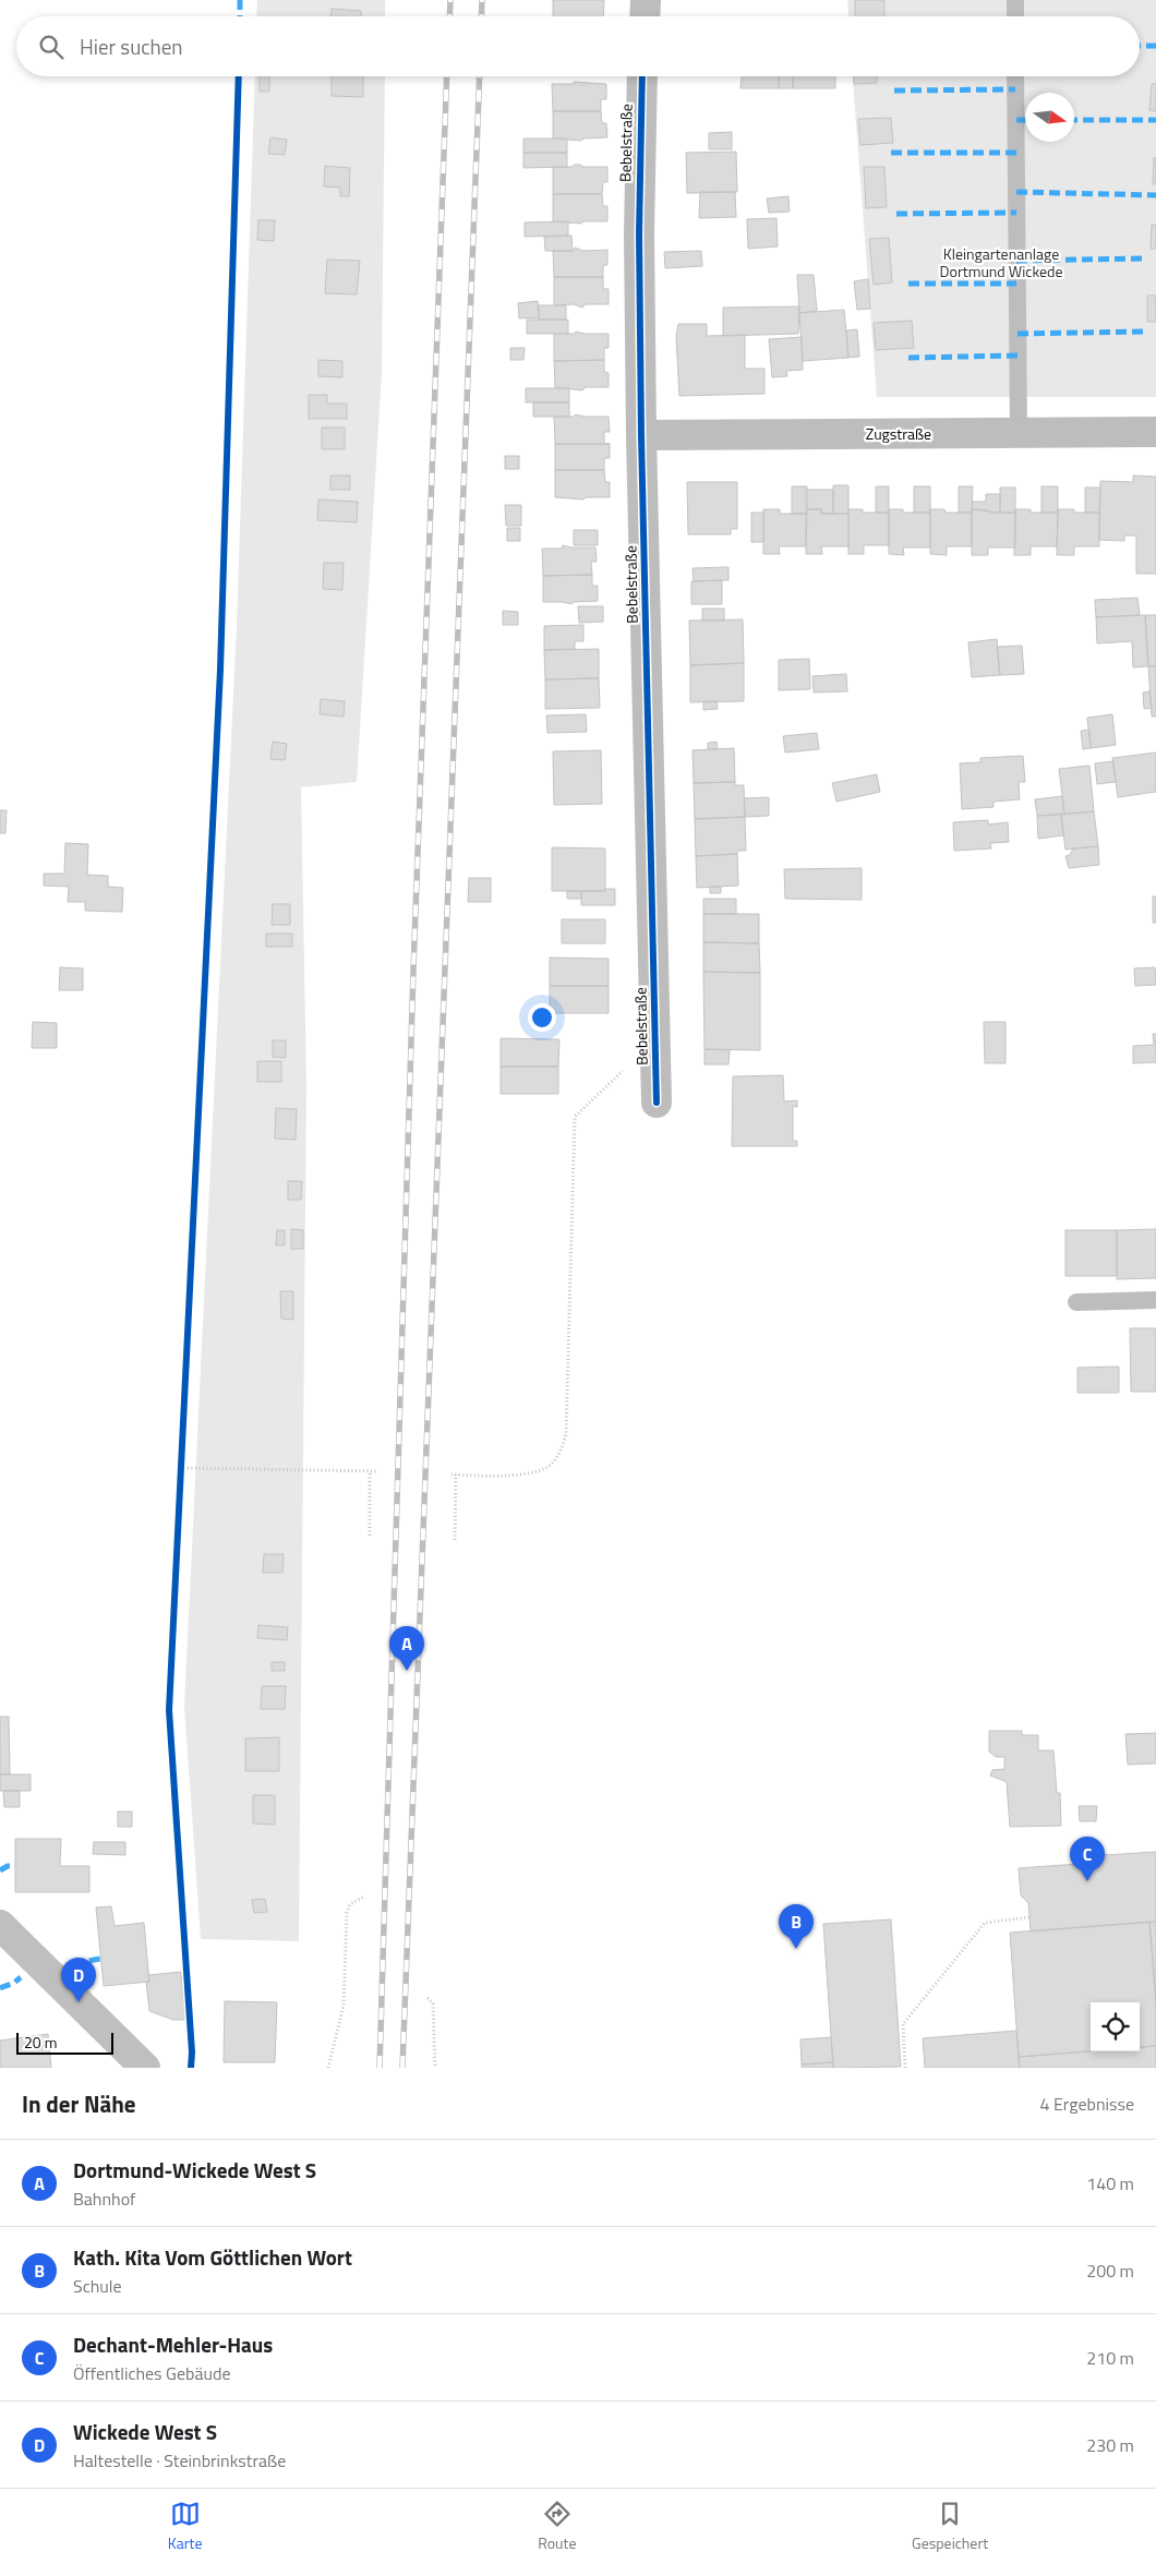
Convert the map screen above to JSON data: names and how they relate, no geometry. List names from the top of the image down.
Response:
{
  "streets": {
    "street": ["Bebelstraße", "Zugstraße"]
  },
  "crossings": [
    ["Bebelstraße", "Zugstraße"]
  ],
  "parks": ["Kleingartenanlage Dortmund Wickede"],
  "scale_bar": "20 m",
  "north": "right",
  "page": {
    "search": "Hier suchen",
    "pins": [
      "A",
      "C",
      "B",
      "D"
    ],
    "scale": "20 m",
    "heading": ["In der Nähe", "4 Ergebnisse"],
    "list": [
      {
        "mark": "A",
        "name": "Dortmund-Wickede West S",
        "note": "Bahnhof",
        "value": "140 m"
      },
      {
        "mark": "B",
        "name": "Kath. Kita Vom Göttlichen Wort",
        "note": "Schule",
        "value": "200 m"
      },
      {
        "mark": "C",
        "name": "Dechant-Mehler-Haus",
        "note": "Öffentliches Gebäude",
        "value": "210 m"
      },
      {
        "mark": "D",
        "name": "Wickede West S",
        "note": "Haltestelle · Steinbrinkstraße",
        "value": "230 m"
      }
    ],
    "nav": ["Karte", "Route", "Gespeichert"]
  }
}
